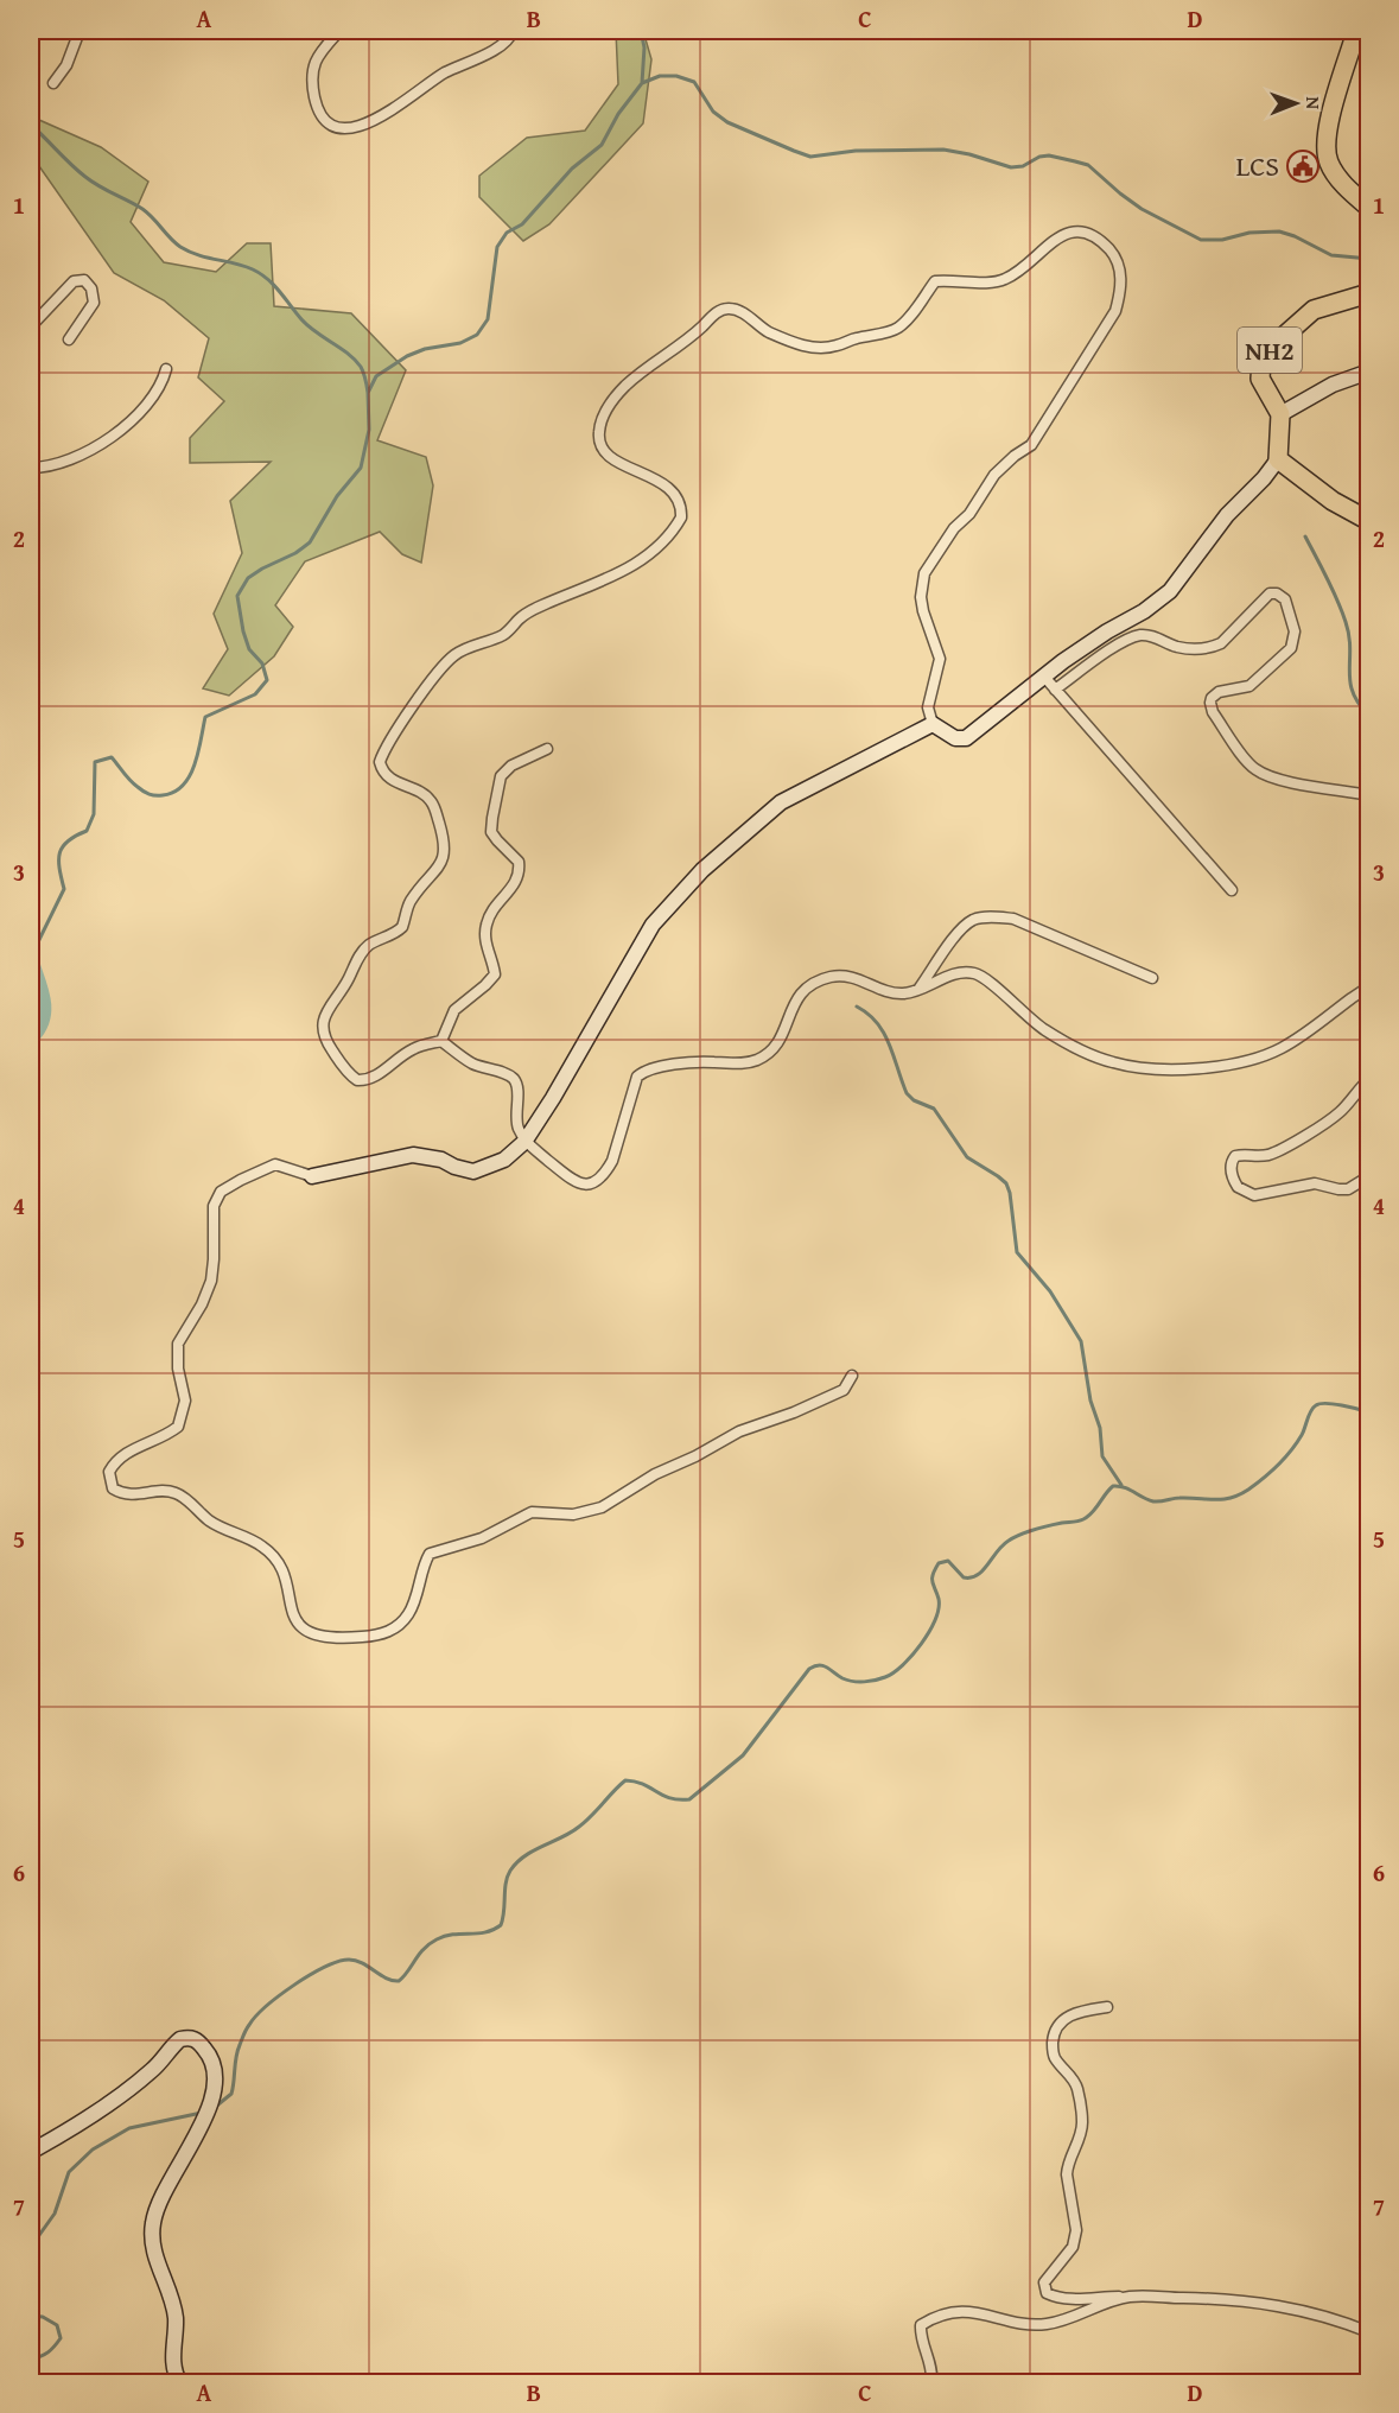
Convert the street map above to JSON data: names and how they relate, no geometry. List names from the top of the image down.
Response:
{
  "streets": {
    "highway": ["NH2"]
  },
  "places": {
    "public building": ["LCS"]
  },
  "north": "right",
  "grid": {
    "columns": [
      "A",
      "B",
      "C",
      "D"
    ],
    "rows": [
      "1",
      "2",
      "3",
      "4",
      "5",
      "6",
      "7"
    ]
  }
}
